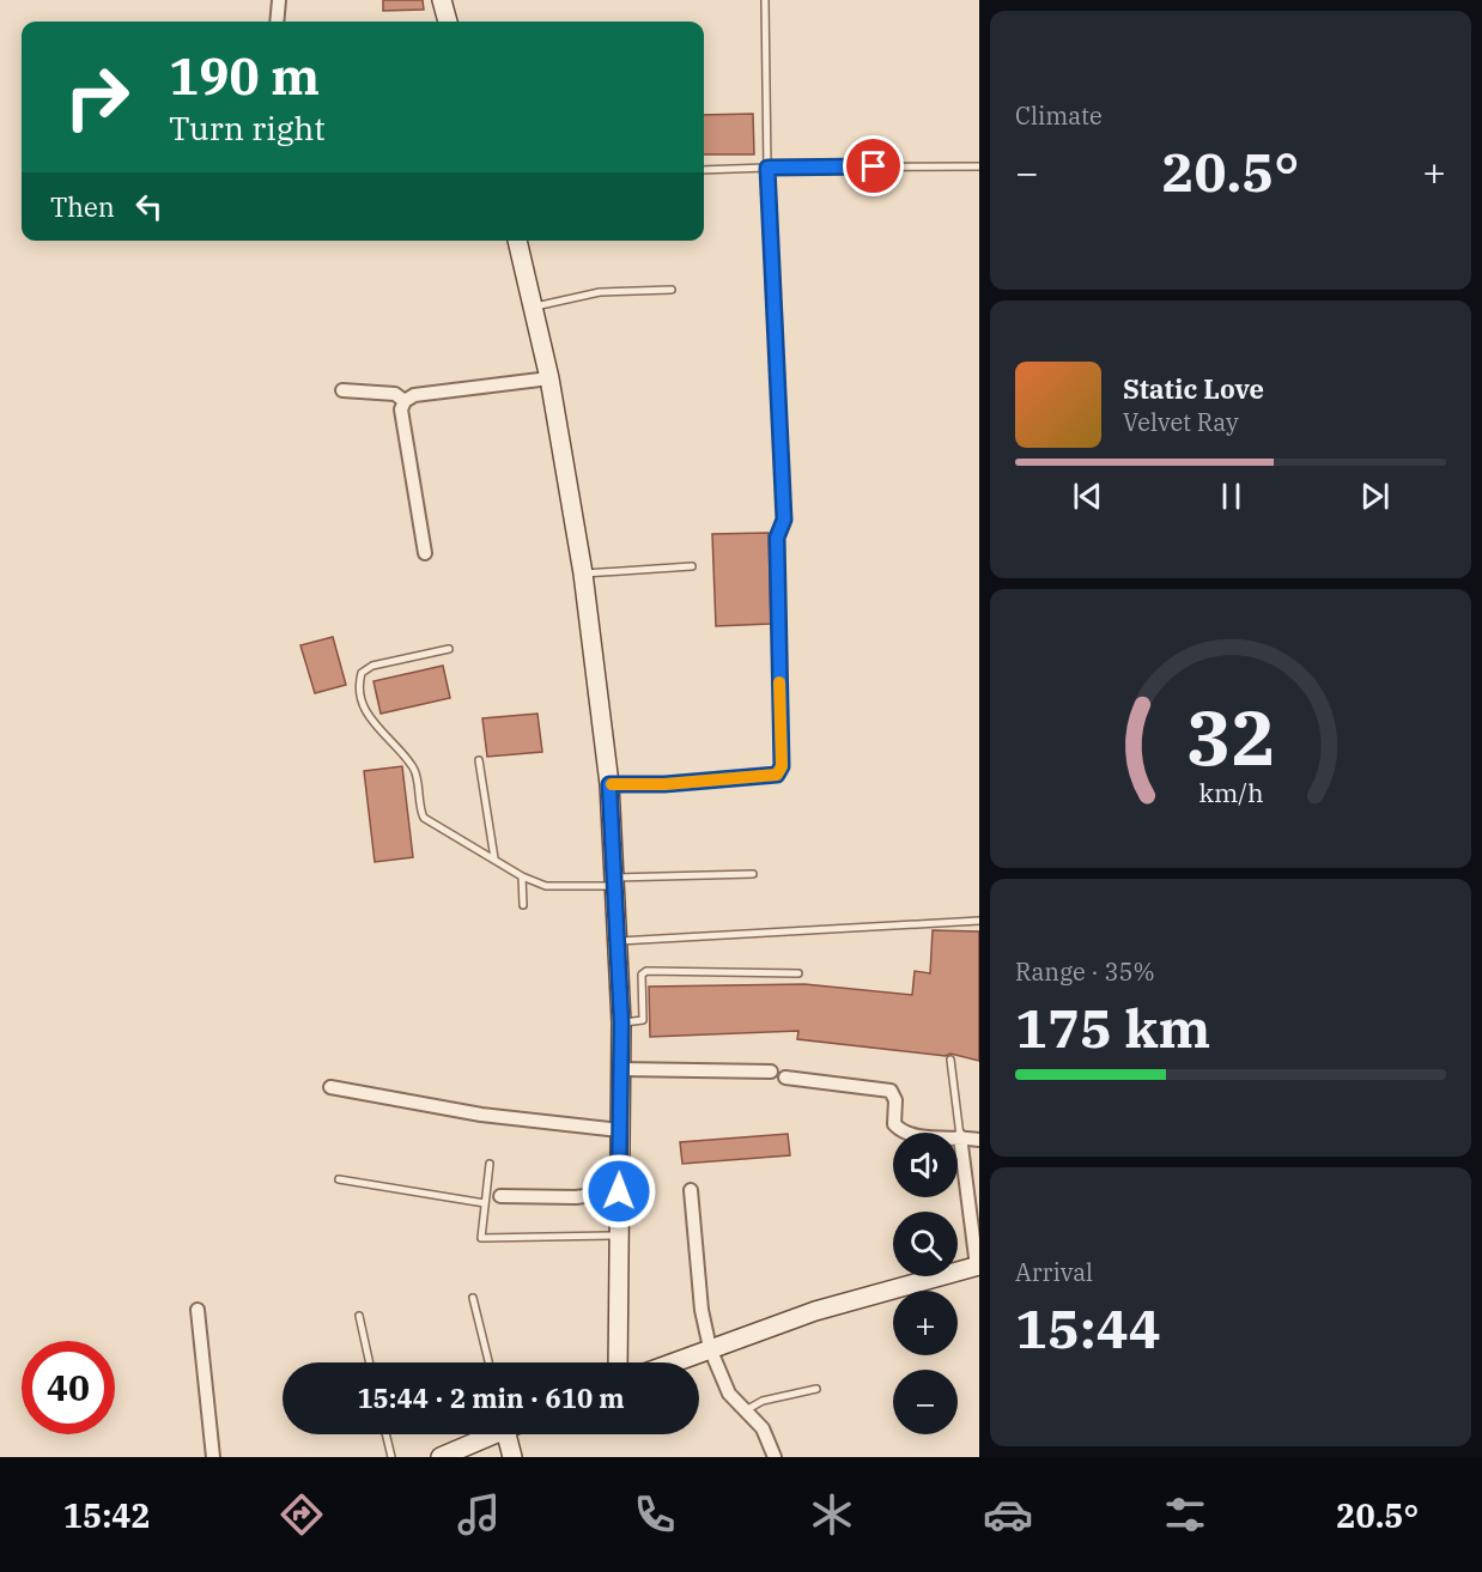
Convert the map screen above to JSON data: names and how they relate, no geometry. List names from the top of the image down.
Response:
{
  "page": {
    "tile": [
      "Climate",
      ["Range · 35%", "175 km"],
      ["Arrival", "15:44"]
    ],
    "turn": ["190 m", "Turn right"],
    "heat": ["−", "20.5°", "+"],
    "then": "Then",
    "song": ["Static Love", "Velvet Ray"],
    "map_buttons": ["+", "−"],
    "limit": "40",
    "trip": "15:44 · 2 min · 610 m",
    "tabs": ["15:42", "20.5°"],
    "gauge": ["32", "km/h"]
  }
}
